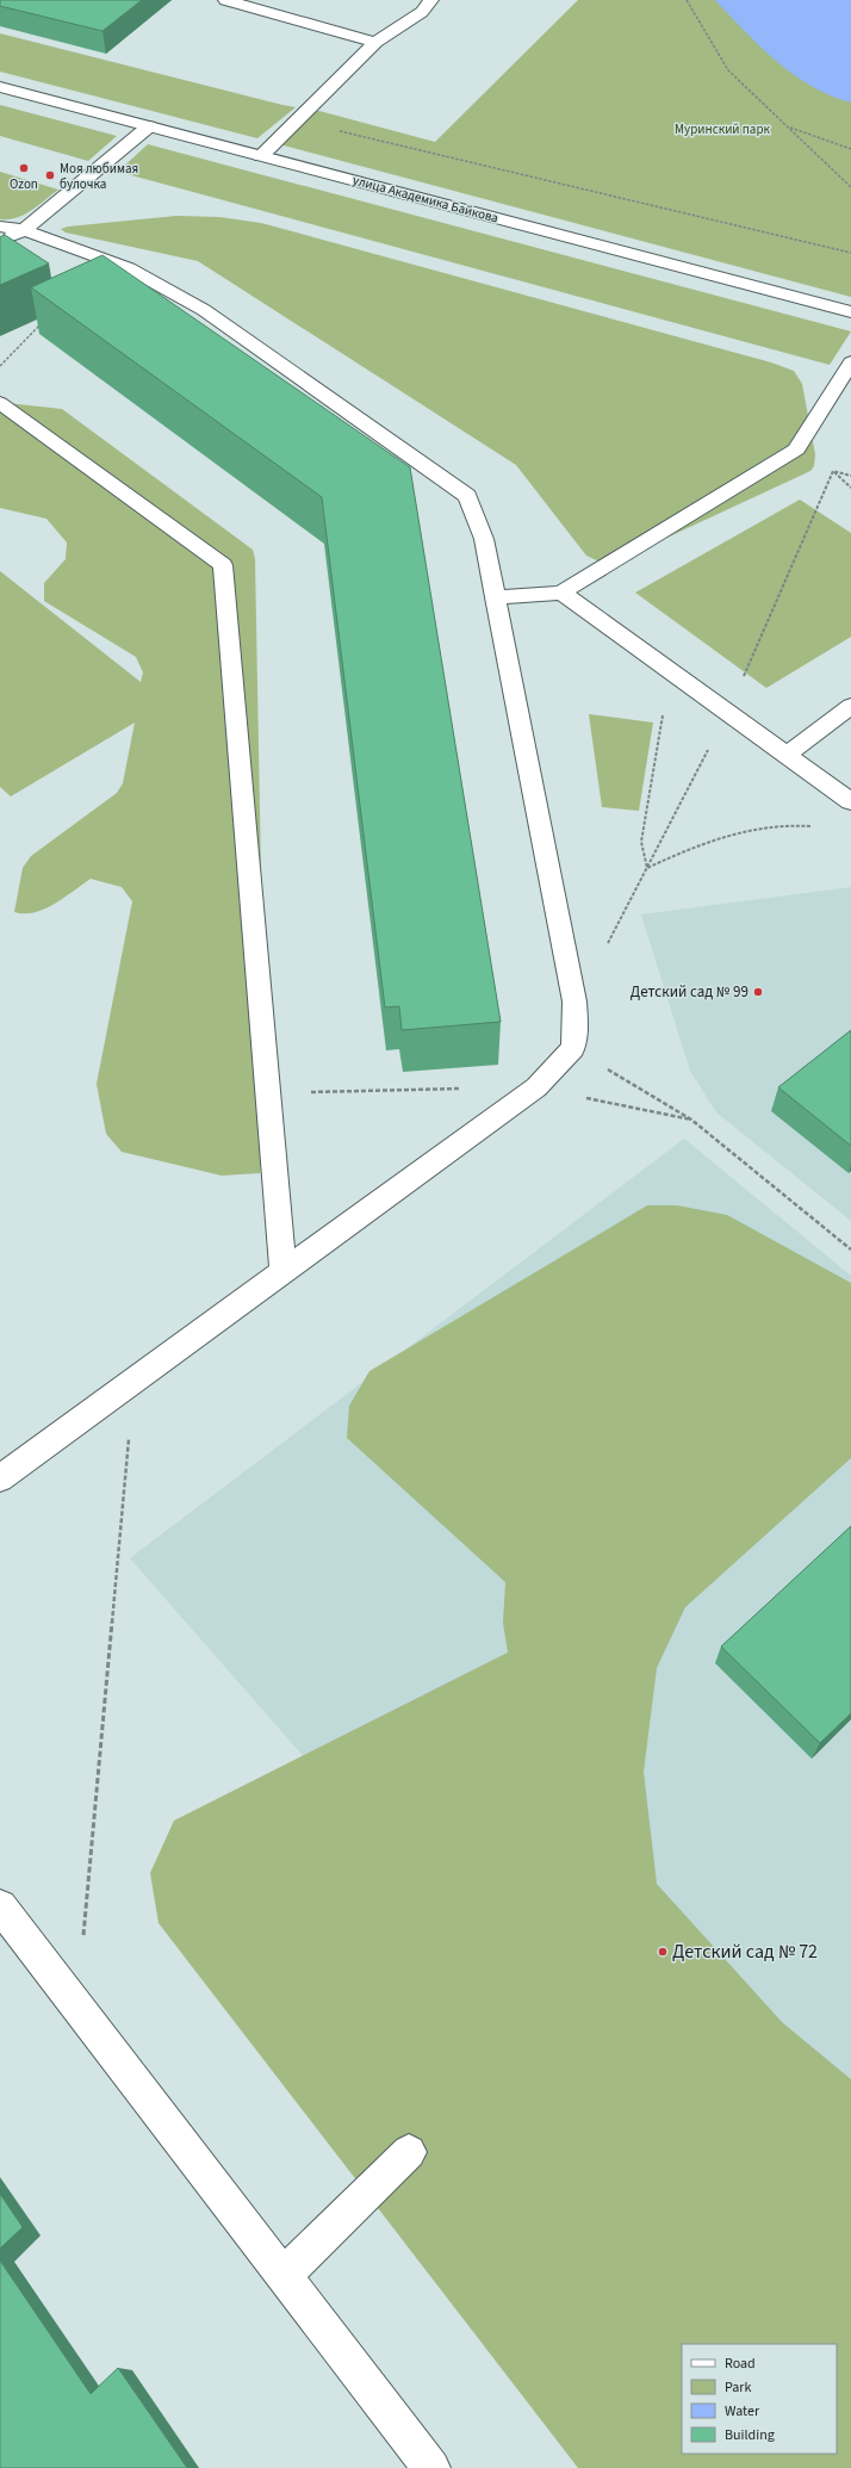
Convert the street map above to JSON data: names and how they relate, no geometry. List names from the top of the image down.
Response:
{
  "streets": {
    "street": ["улица Академика Байкова"]
  },
  "parks": ["Муринский парк"],
  "places": [
    "Ozon",
    "Моя любимая булочка",
    "Детский сад № 99",
    "Детский сад № 72"
  ],
  "legend": [
    "Road",
    "Park",
    "Water",
    "Building"
  ]
}
